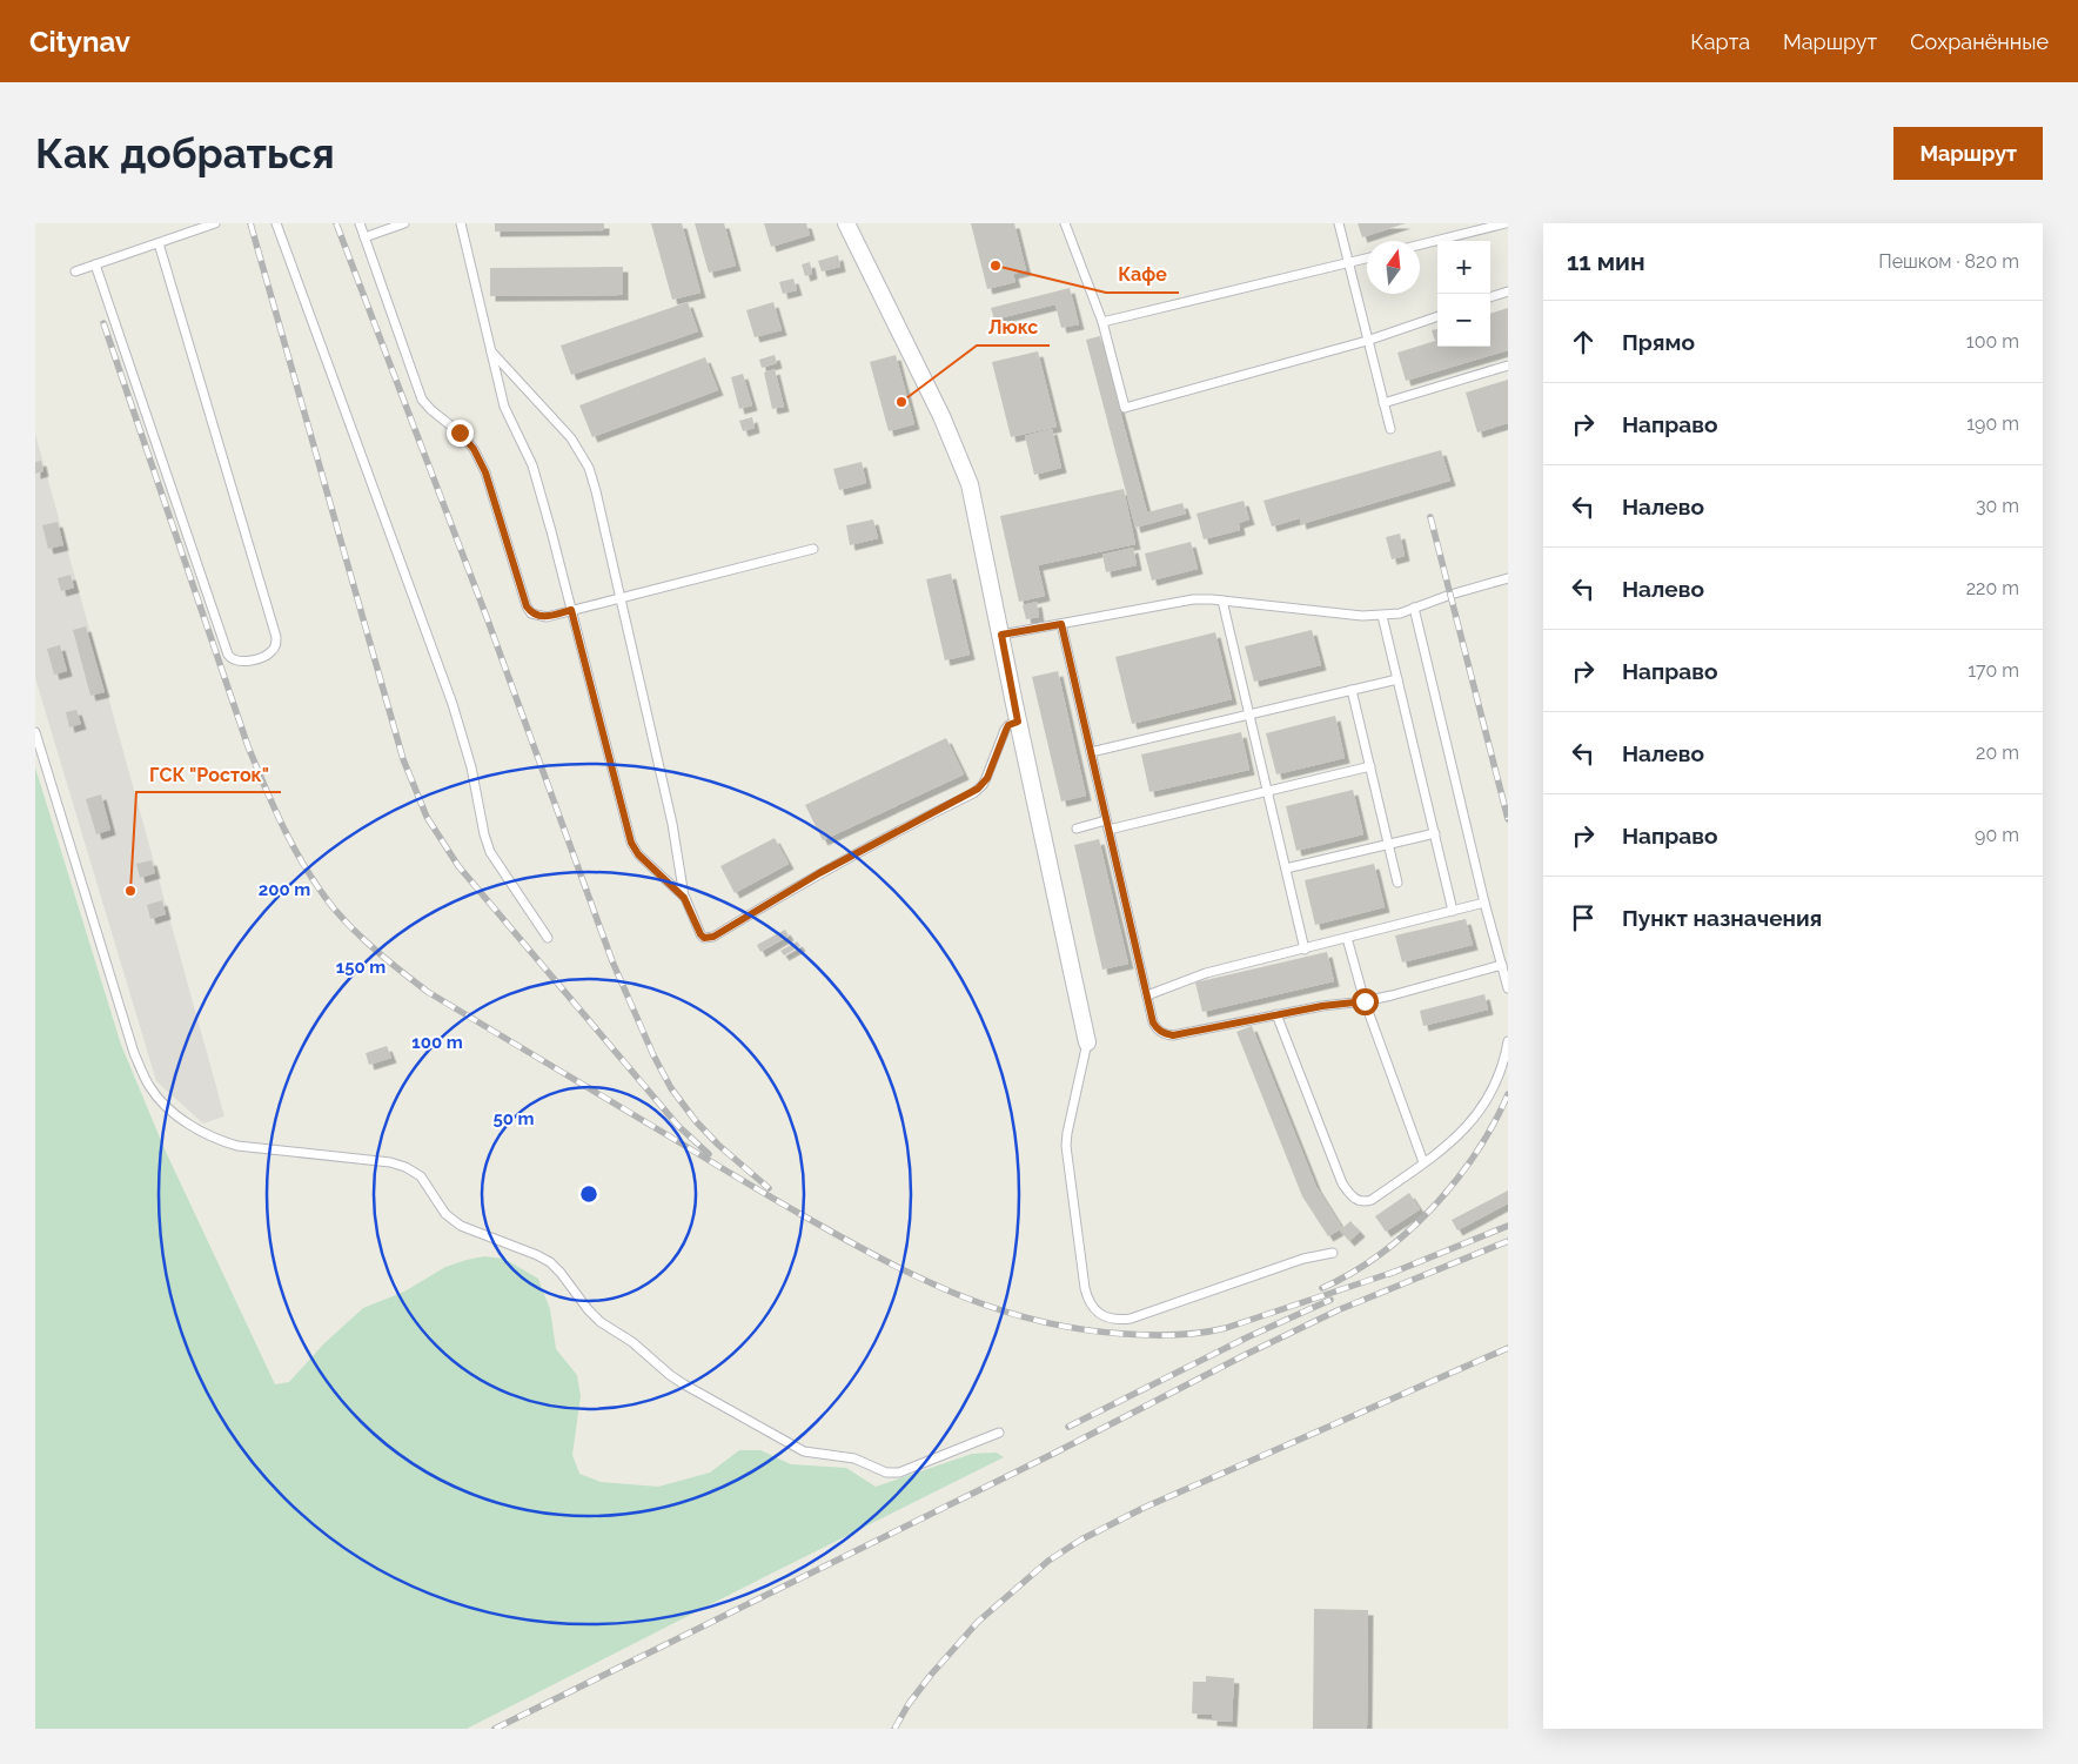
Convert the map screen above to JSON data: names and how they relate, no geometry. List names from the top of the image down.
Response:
{
  "places": ["Кафе", "Люкс", "ГСК \"Росток\""],
  "north": "top",
  "page": {
    "header": "Citynav",
    "nav": ["Карта", "Маршрут", "Сохранённые"],
    "buttons": "Маршрут",
    "title": "Как добраться",
    "heading": ["11 мин", "Пешком · 820 m"],
    "map_buttons": ["+", "−"],
    "list": [
      ["Прямо", "100 m"],
      ["Направо", "190 m"],
      ["Налево", "30 m"],
      ["Налево", "220 m"],
      ["Направо", "170 m"],
      ["Налево", "20 m"],
      ["Направо", "90 m"],
      "Пункт назначения"
    ]
  },
  "rings": [
    "200 m",
    "150 m",
    "100 m",
    "50 m"
  ]
}
